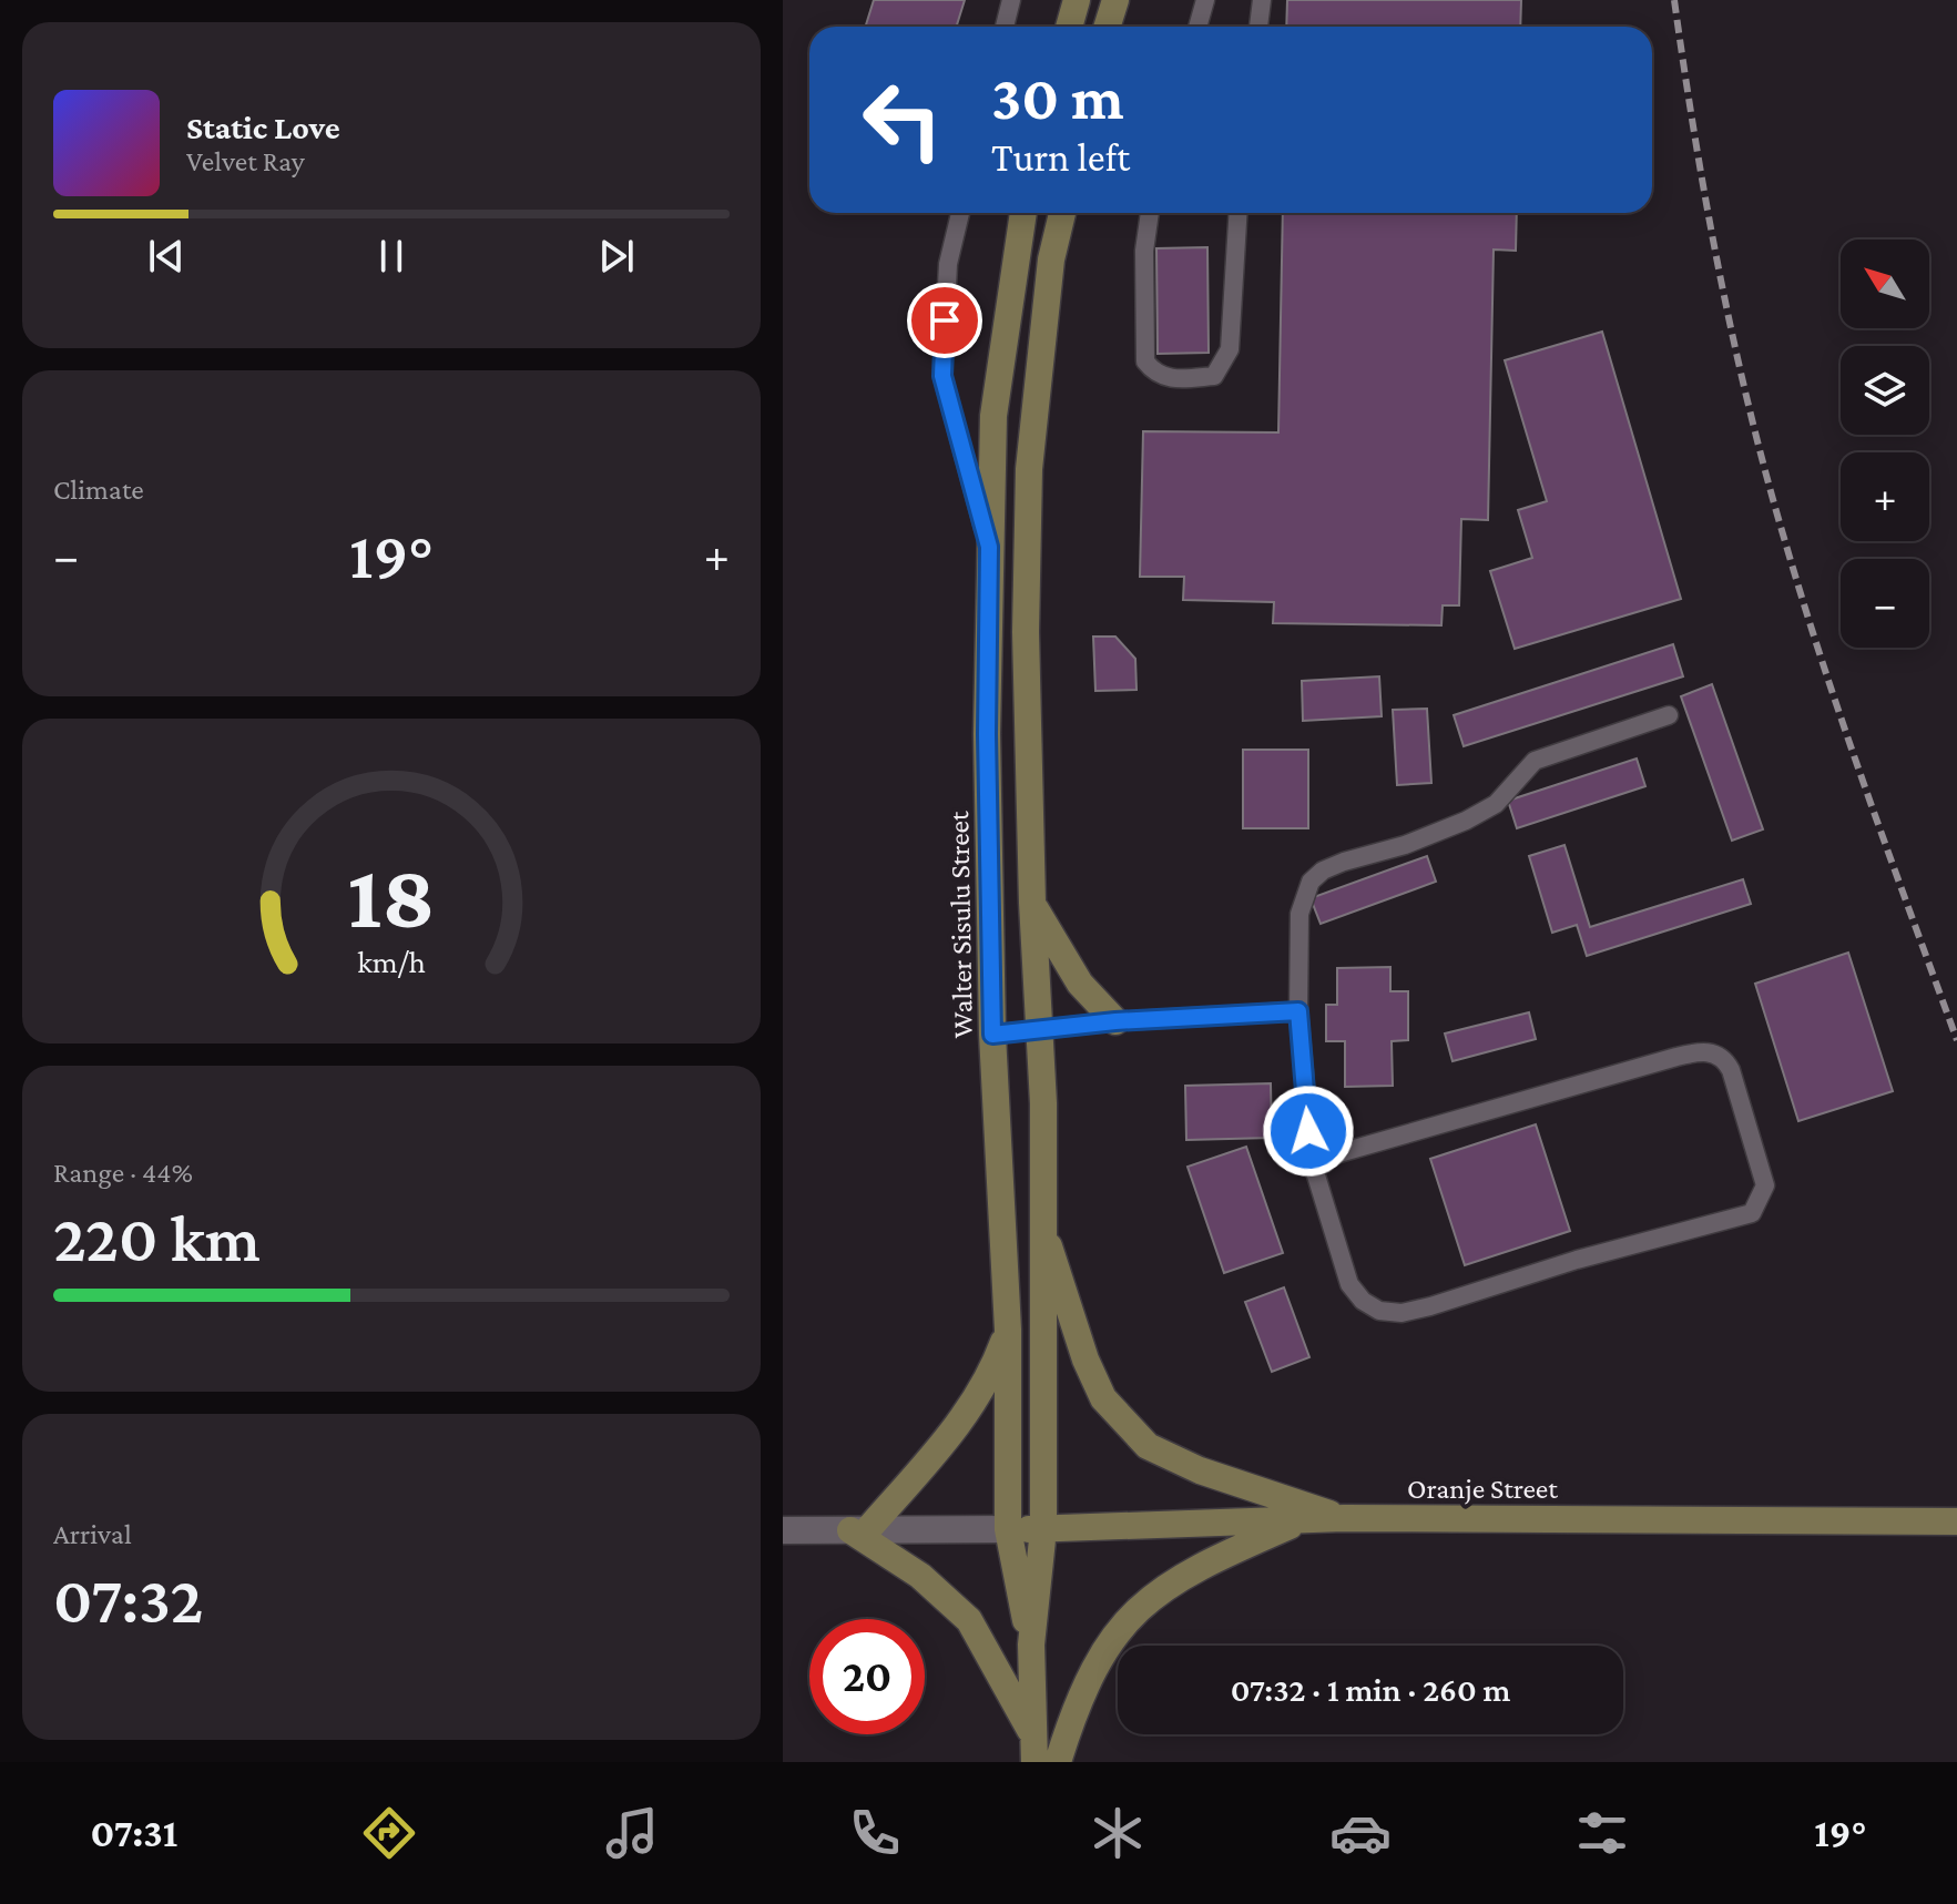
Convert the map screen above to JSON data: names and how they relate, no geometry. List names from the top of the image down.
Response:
{
  "streets": {
    "main road": ["Walter Sisulu Street", "Oranje Street"]
  },
  "crossings": [
    ["Walter Sisulu Street", "Oranje Street"]
  ],
  "north": "top left",
  "page": {
    "turn": ["30 m", "Turn left"],
    "song": ["Static Love", "Velvet Ray"],
    "map_buttons": ["+", "−"],
    "tile": [
      "Climate",
      ["Range · 44%", "220 km"],
      ["Arrival", "07:32"]
    ],
    "heat": ["−", "19°", "+"],
    "limit": "20",
    "trip": "07:32 · 1 min · 260 m",
    "tabs": ["07:31", "19°"],
    "gauge": ["18", "km/h"]
  }
}
